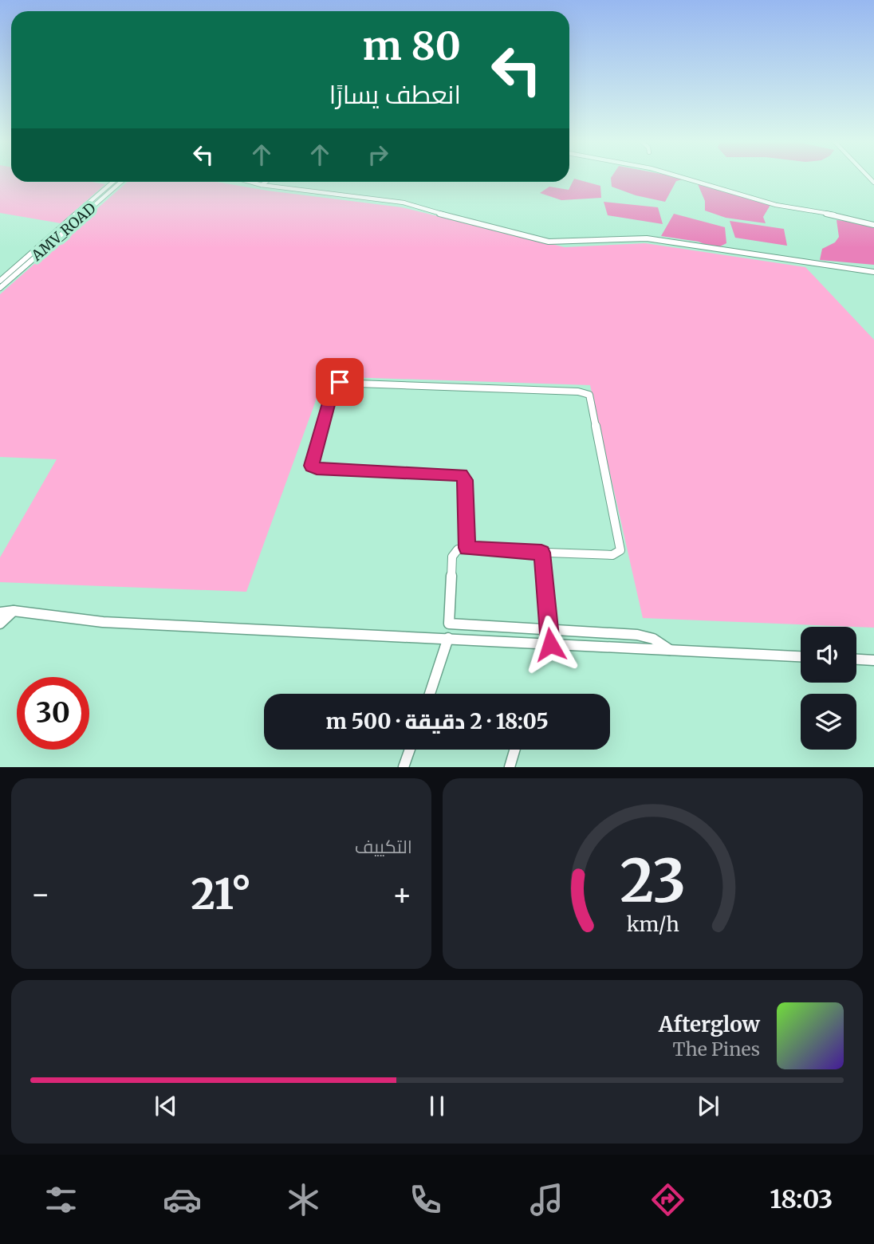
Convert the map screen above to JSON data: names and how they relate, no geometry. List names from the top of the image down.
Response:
{
  "streets": {
    "street": ["AMV_ROAD"]
  },
  "page": {
    "turn": ["80 m", "انعطف يسارًا"],
    "limit": "30",
    "trip": "18:05 · 2 دقيقة · 500 m",
    "tile": "التكييف",
    "heat": ["−", "21°", "+"],
    "song": ["Afterglow", "The Pines"],
    "tabs": "18:03",
    "gauge": ["23", "km/h"]
  }
}
